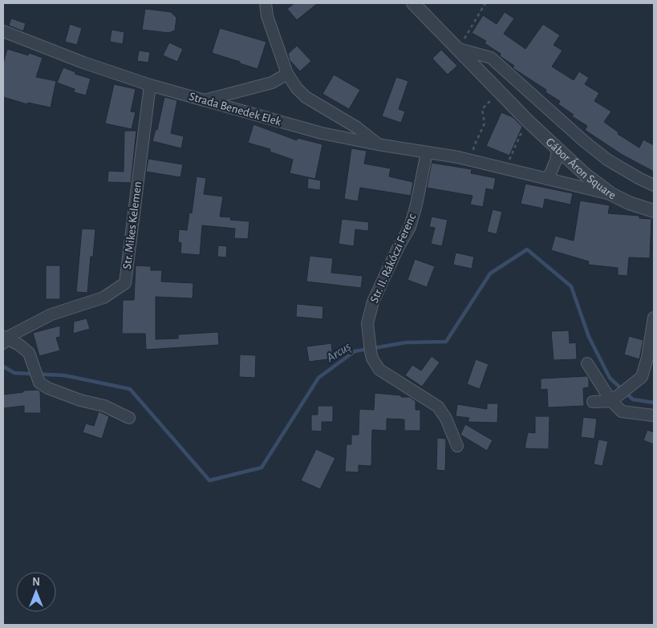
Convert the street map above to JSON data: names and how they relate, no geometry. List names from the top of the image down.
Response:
{
  "streets": {
    "street": [
      "Strada Benedek Elek",
      "Gábor Áron Square",
      "Str. Mikes Kelemen",
      "Str. II. Rákóczi Ferenc"
    ]
  },
  "crossings": [
    ["Strada Benedek Elek", "Gábor Áron Square"],
    ["Strada Benedek Elek", "Str. Mikes Kelemen"],
    ["Strada Benedek Elek", "Str. II. Rákóczi Ferenc"]
  ],
  "water": ["Arcuș"],
  "north": "top"
}
